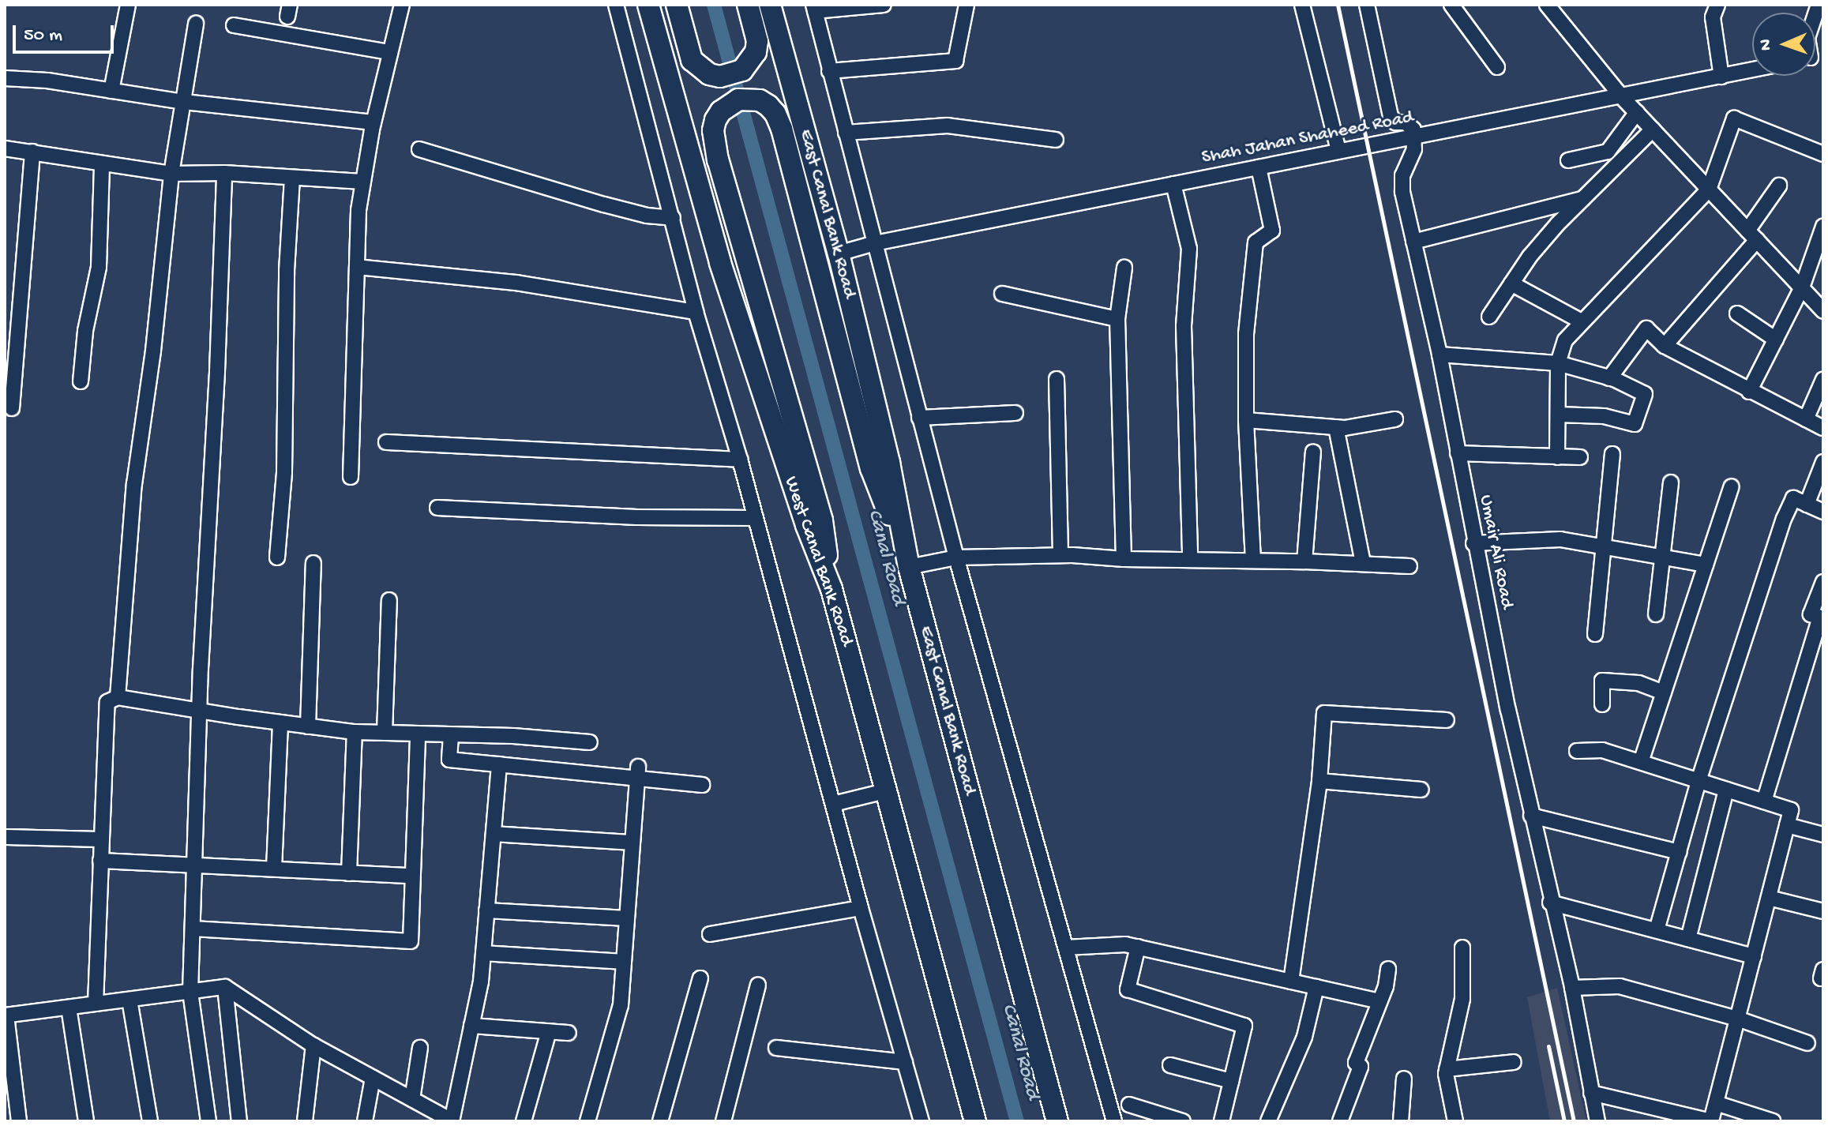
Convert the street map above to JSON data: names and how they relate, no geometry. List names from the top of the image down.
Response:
{
  "streets": {
    "highway": ["East Canal Bank Road", "West Canal Bank Road"],
    "street": ["Shah Jahan Shaheed Road", "Umair Ali Road"]
  },
  "crossings": [
    ["Shah Jahan Shaheed Road", "East Canal Bank Road"],
    ["Shah Jahan Shaheed Road", "Umair Ali Road"]
  ],
  "water": ["Canal Road"],
  "scale_bar": "50 m",
  "north": "left"
}
